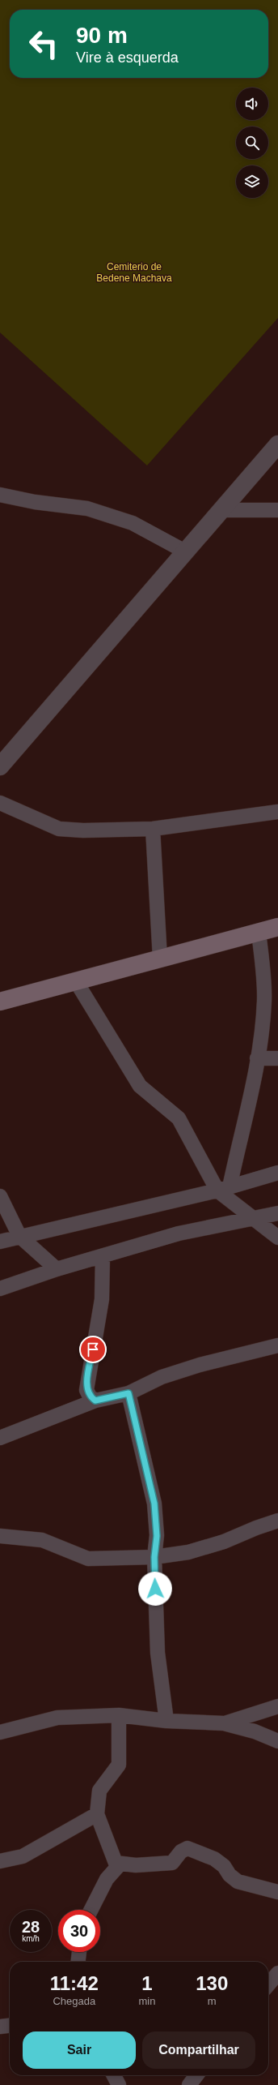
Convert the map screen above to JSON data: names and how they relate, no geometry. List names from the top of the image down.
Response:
{
  "parks": ["Cemiterio de Bedene Machava"],
  "page": {
    "turn": ["90 m", "Vire à esquerda"],
    "speed": "28 km/h",
    "limit": "30",
    "eta": [
      "11:42",
      "Chegada",
      "1",
      "min",
      "130",
      "m"
    ],
    "buttons": ["Sair", "Compartilhar"]
  }
}
